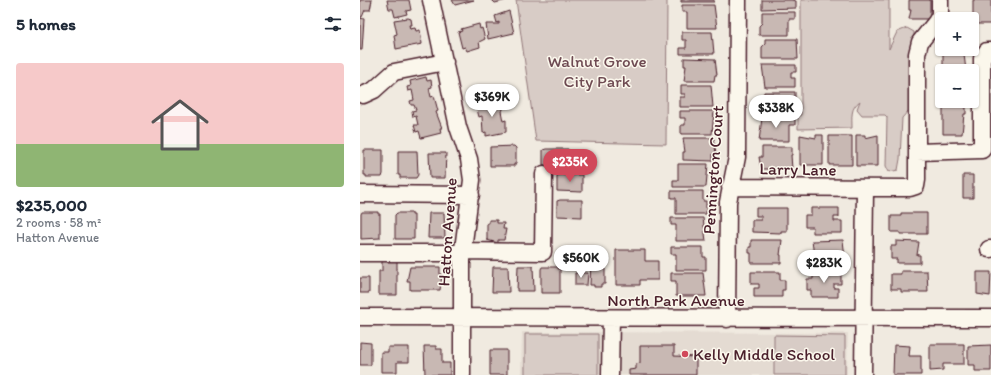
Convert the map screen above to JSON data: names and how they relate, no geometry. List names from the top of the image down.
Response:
{
  "streets": {
    "street": [
      "Larry Lane",
      "Pennington Court",
      "Hatton Avenue",
      "North Park Avenue"
    ]
  },
  "crossings": [
    ["Larry Lane", "Pennington Court"],
    ["Pennington Court", "North Park Avenue"],
    ["Hatton Avenue", "North Park Avenue"]
  ],
  "parks": ["Walnut Grove City Park"],
  "places": ["Kelly Middle School"],
  "page": {
    "heading": "5 homes",
    "map_buttons": ["+", "−"],
    "list": [
      {
        "name": "$235,000",
        "note": "2 rooms · 58 m² · Hatton Avenue"
      }
    ],
    "price": [
      "$369K",
      "$338K",
      "$235K",
      "$560K",
      "$283K"
    ]
  }
}
